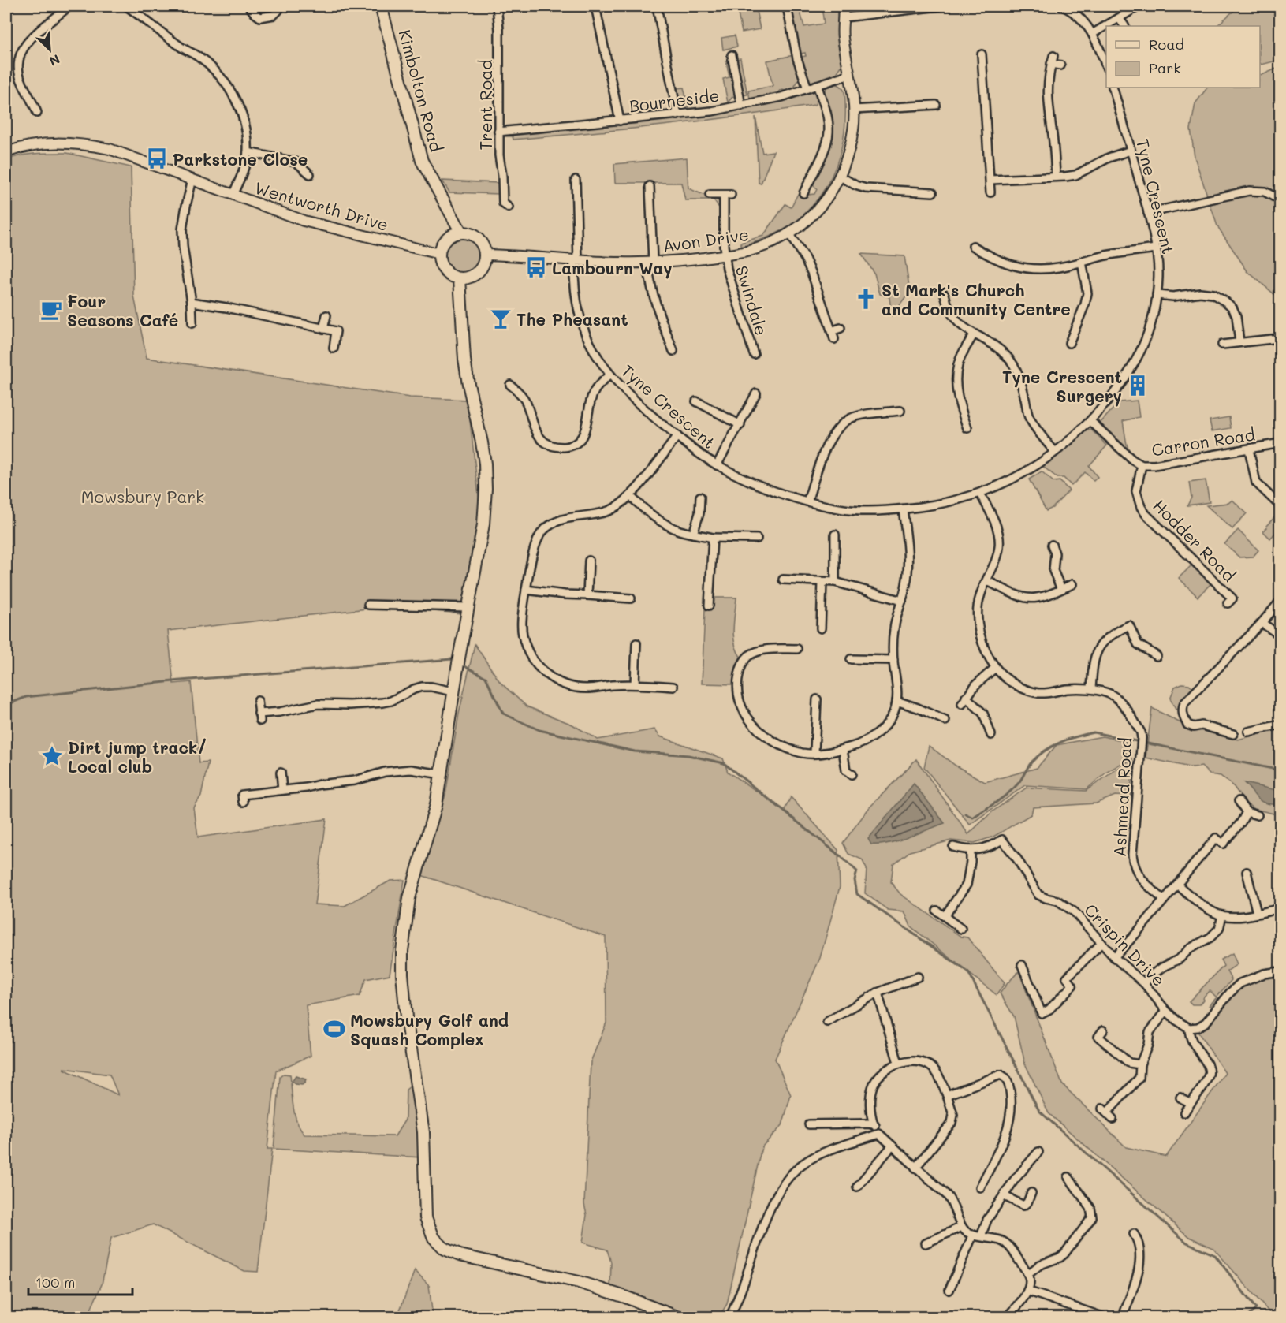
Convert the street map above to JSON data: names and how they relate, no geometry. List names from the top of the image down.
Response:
{
  "streets": {
    "main road": ["Kimbolton Road"],
    "street": [
      "Bourneside",
      "Trent Road",
      "Tyne Crescent",
      "Wentworth Drive",
      "Avon Drive",
      "Swindale",
      "Carron Road",
      "Hodder Road",
      "Ashmead Road",
      "Crispin Drive"
    ]
  },
  "crossings": [
    ["Kimbolton Road", "Wentworth Drive"],
    ["Kimbolton Road", "Avon Drive"],
    ["Bourneside", "Trent Road"],
    ["Bourneside", "Avon Drive"],
    ["Tyne Crescent", "Avon Drive"],
    ["Tyne Crescent", "Carron Road"],
    ["Wentworth Drive", "Avon Drive"],
    ["Avon Drive", "Swindale"],
    ["Carron Road", "Hodder Road"]
  ],
  "parks": ["Mowsbury Park"],
  "places": {
    "bus stop": ["Parkstone Close", "Lambourn Way"],
    "church": ["St Mark's Church and Community Centre"],
    "cafe": ["Four Seasons Café"],
    "bar": ["The Pheasant"],
    "building": ["Tyne Crescent Surgery"],
    "place": ["Dirt jump track/ Local club"],
    "sports": ["Mowsbury Golf and Squash Complex"]
  },
  "legend": ["Road", "Park"],
  "scale_bar": "100 m",
  "north": "bottom right"
}
